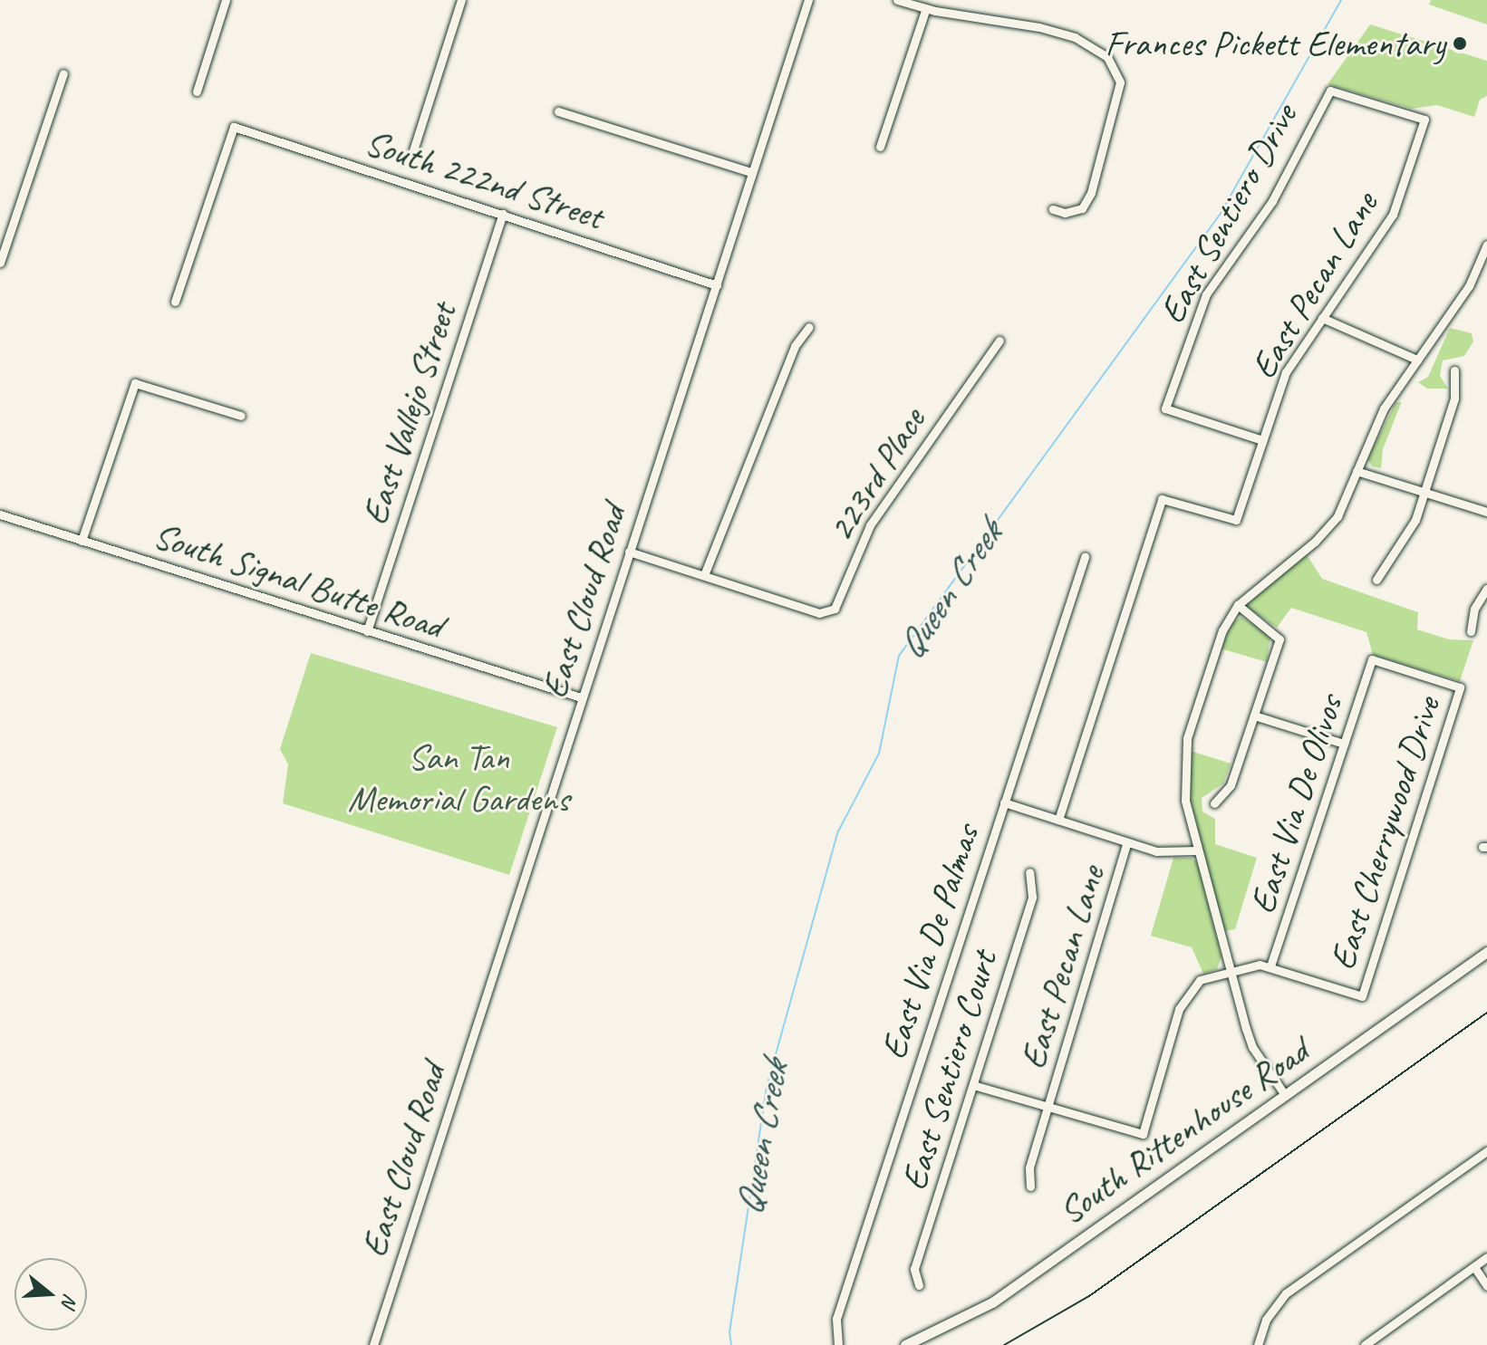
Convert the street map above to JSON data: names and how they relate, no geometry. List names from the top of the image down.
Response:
{
  "streets": {
    "main road": ["South Rittenhouse Road"],
    "street": [
      "South 222nd Street",
      "East Sentiero Drive",
      "East Pecan Lane",
      "East Vallejo Street",
      "223rd Place",
      "South Signal Butte Road",
      "East Cloud Road",
      "East Via De Olivos",
      "East Cherrywood Drive",
      "East Via De Palmas",
      "East Sentiero Court"
    ]
  },
  "crossings": [
    ["South 222nd Street", "East Vallejo Street"],
    ["South 222nd Street", "East Cloud Road"],
    ["East Sentiero Drive", "East Pecan Lane"],
    ["East Vallejo Street", "South Signal Butte Road"],
    ["223rd Place", "East Cloud Road"],
    ["South Signal Butte Road", "East Cloud Road"],
    ["East Via De Olivos", "East Cherrywood Drive"]
  ],
  "water": ["Queen Creek"],
  "parks": ["San Tan Memorial Gardens"],
  "places": ["Frances Pickett Elementary"],
  "north": "right"
}
